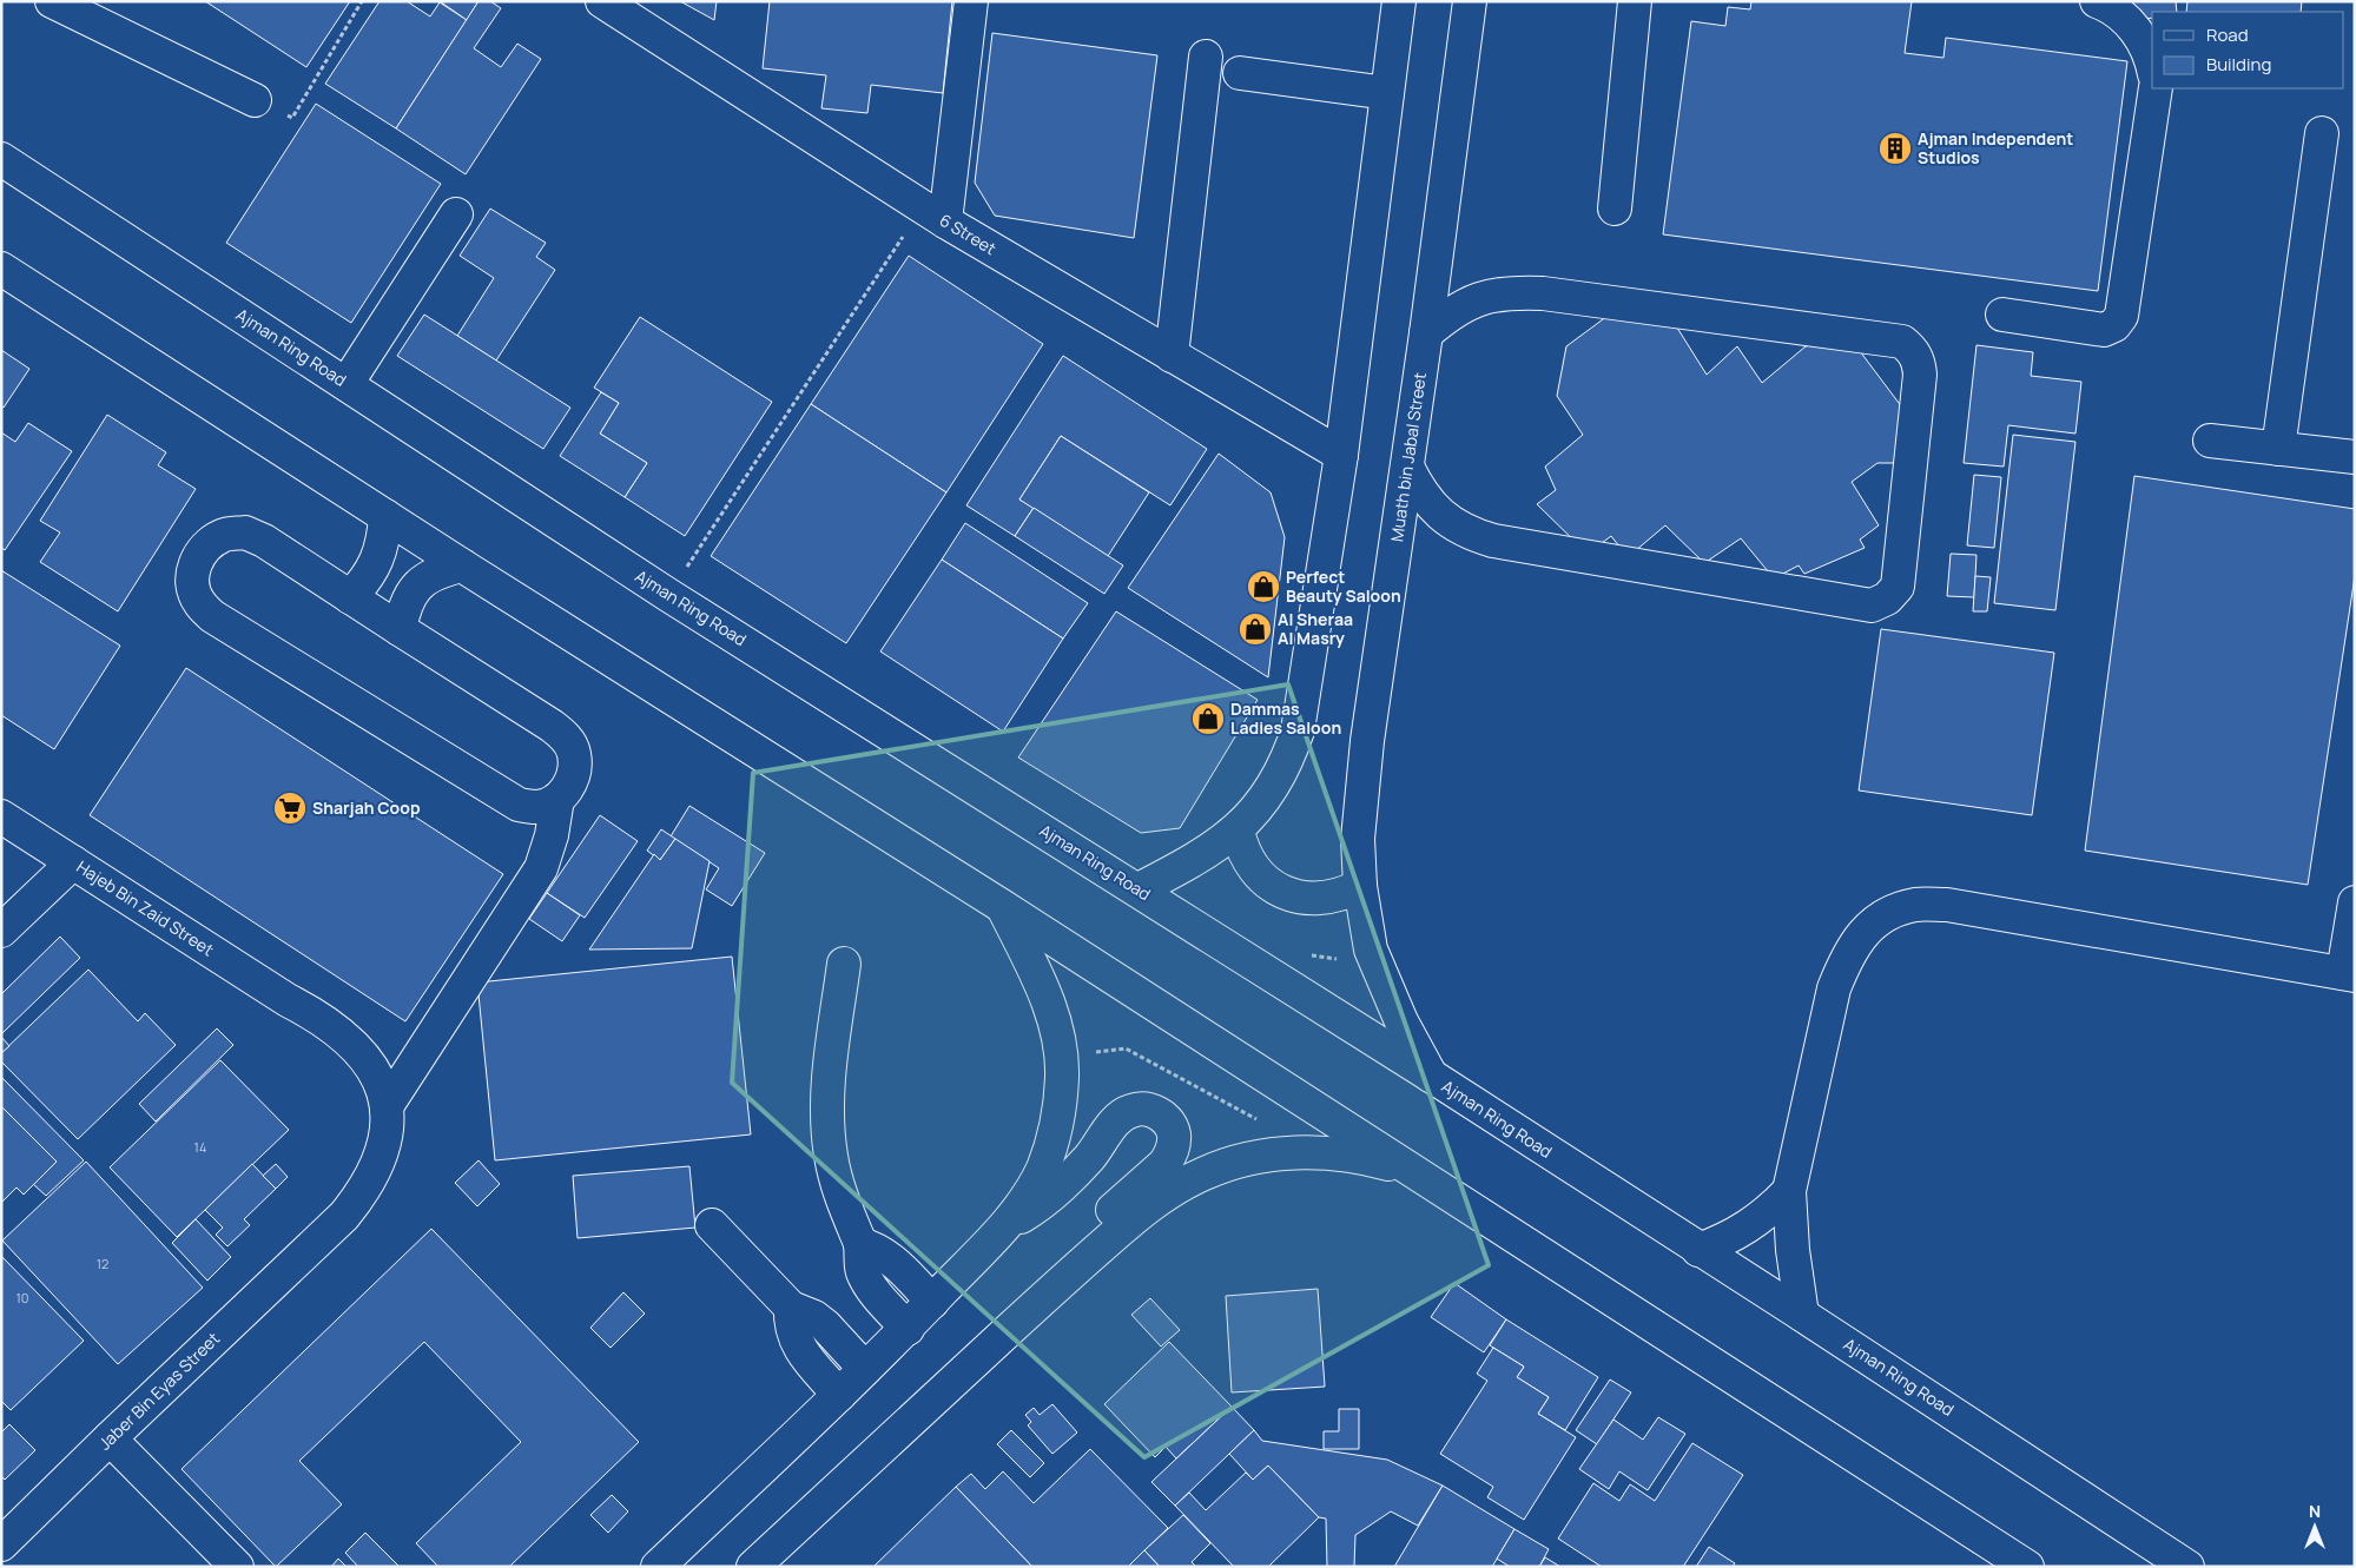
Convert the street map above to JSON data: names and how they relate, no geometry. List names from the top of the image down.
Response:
{
  "streets": {
    "main road": [
      "6 Street",
      "Ajman Ring Road",
      "Muath bin Jabal Street",
      "Hajeb Bin Zaid Street",
      "Jaber Bin Eyas Street"
    ]
  },
  "crossings": [
    ["Ajman Ring Road", "Muath bin Jabal Street"],
    ["Hajeb Bin Zaid Street", "Jaber Bin Eyas Street"]
  ],
  "places": {
    "building": ["Ajman Independent Studios"],
    "shop": ["Perfect Beauty Saloon", "Al Sheraa Al Masry", "Dammas Ladies Saloon"],
    "supermarket": ["Sharjah Coop"]
  },
  "house_numbers": ["14", "12", "10"],
  "legend": ["Road", "Building"],
  "north": "top"
}
